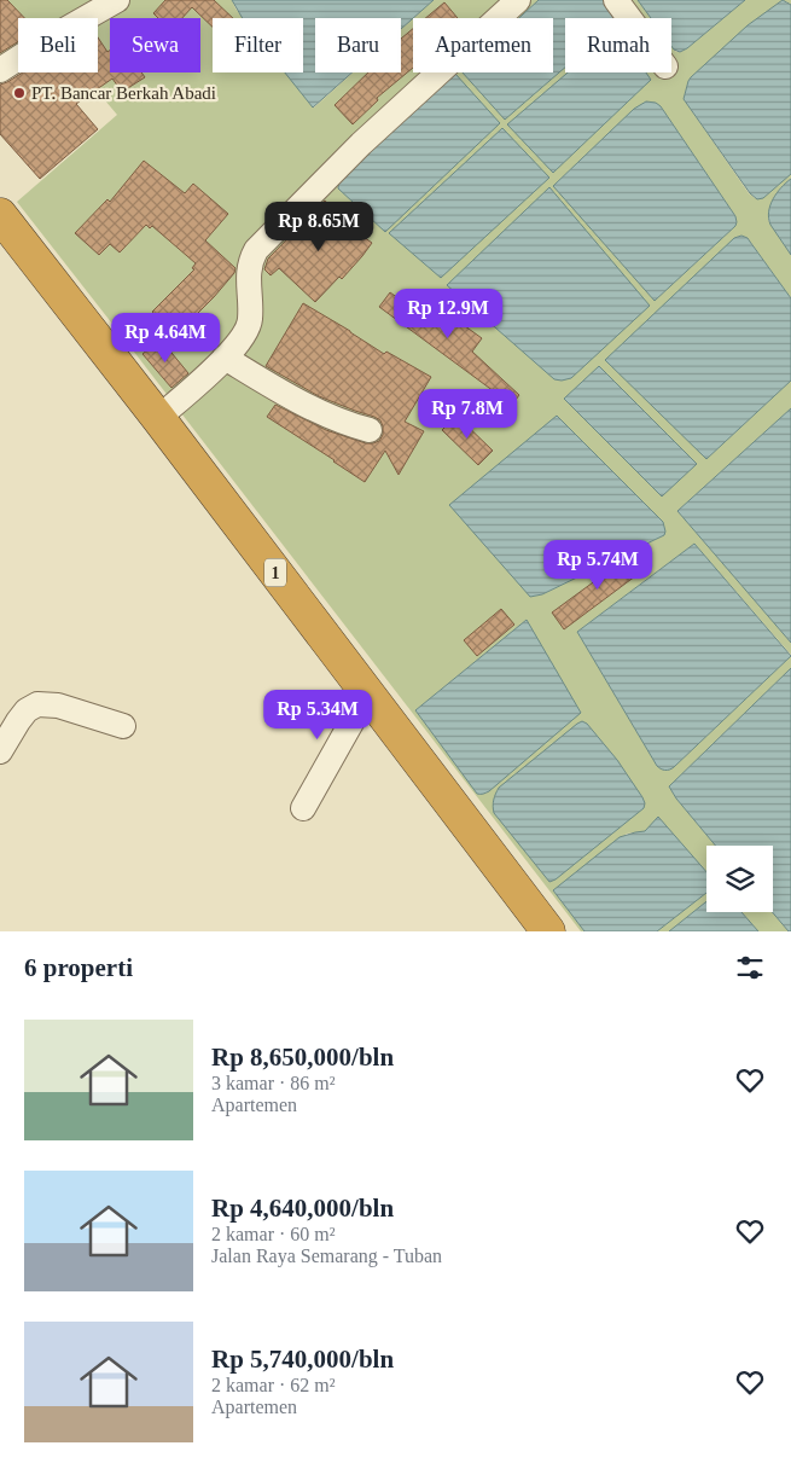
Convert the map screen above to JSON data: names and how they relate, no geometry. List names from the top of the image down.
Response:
{
  "streets": {
    "highway": ["1"]
  },
  "places": ["PT. Bancar Berkah Abadi"],
  "page": {
    "chip": [
      "Beli",
      "Sewa",
      "Filter",
      "Baru",
      "Apartemen",
      "Rumah"
    ],
    "price": [
      "Rp 8.65M",
      "Rp 12.9M",
      "Rp 4.64M",
      "Rp 7.8M",
      "Rp 5.74M",
      "Rp 5.34M"
    ],
    "heading": "6 properti",
    "list": [
      {
        "name": "Rp 8,650,000/bln",
        "note": "3 kamar · 86 m² · Apartemen"
      },
      {
        "name": "Rp 4,640,000/bln",
        "note": "2 kamar · 60 m² · Jalan Raya Semarang - Tuban"
      },
      {
        "name": "Rp 5,740,000/bln",
        "note": "2 kamar · 62 m² · Apartemen"
      }
    ]
  }
}
